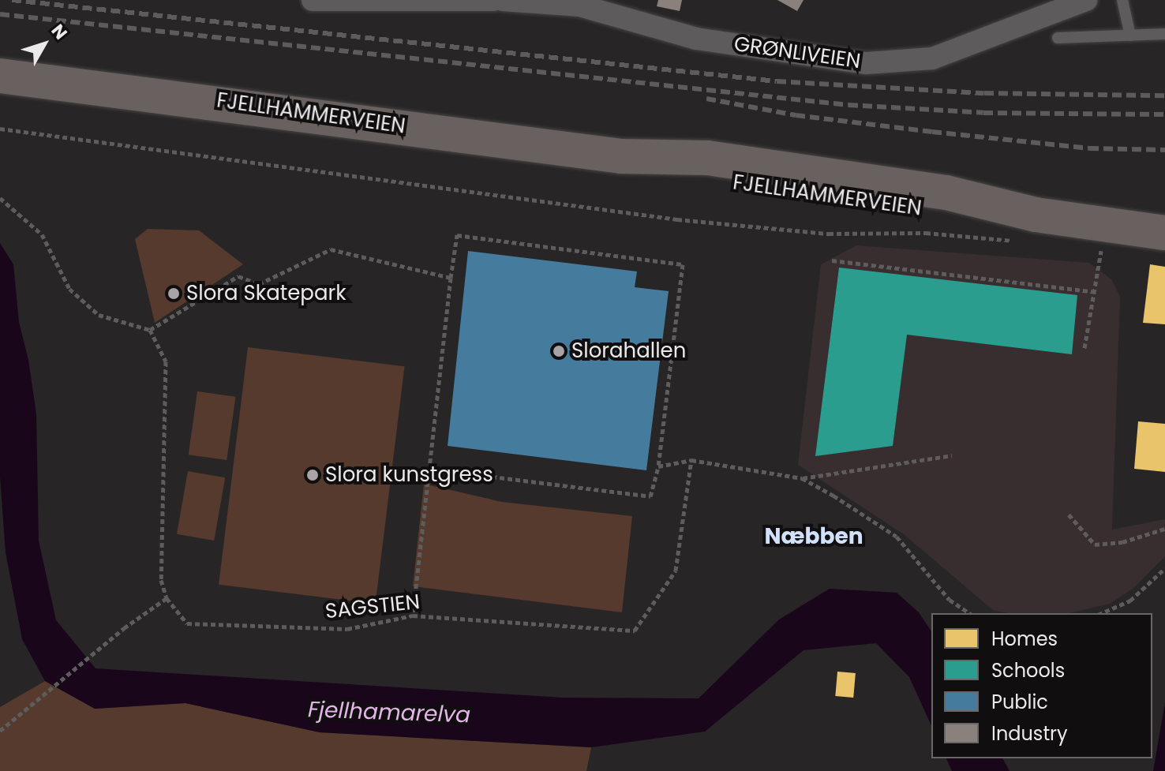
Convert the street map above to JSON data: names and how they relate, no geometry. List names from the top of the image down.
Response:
{
  "streets": {
    "main road": ["FJELLHAMMERVEIEN"],
    "street": ["GRØNLIVEIEN"],
    "path": ["SAGSTIEN"]
  },
  "districts": ["Næbben"],
  "water": ["Fjellhamarelva"],
  "places": ["Slora Skatepark", "Slorahallen", "Slora kunstgress"],
  "legend": [
    "Homes",
    "Schools",
    "Public",
    "Industry"
  ],
  "north": "top right"
}
